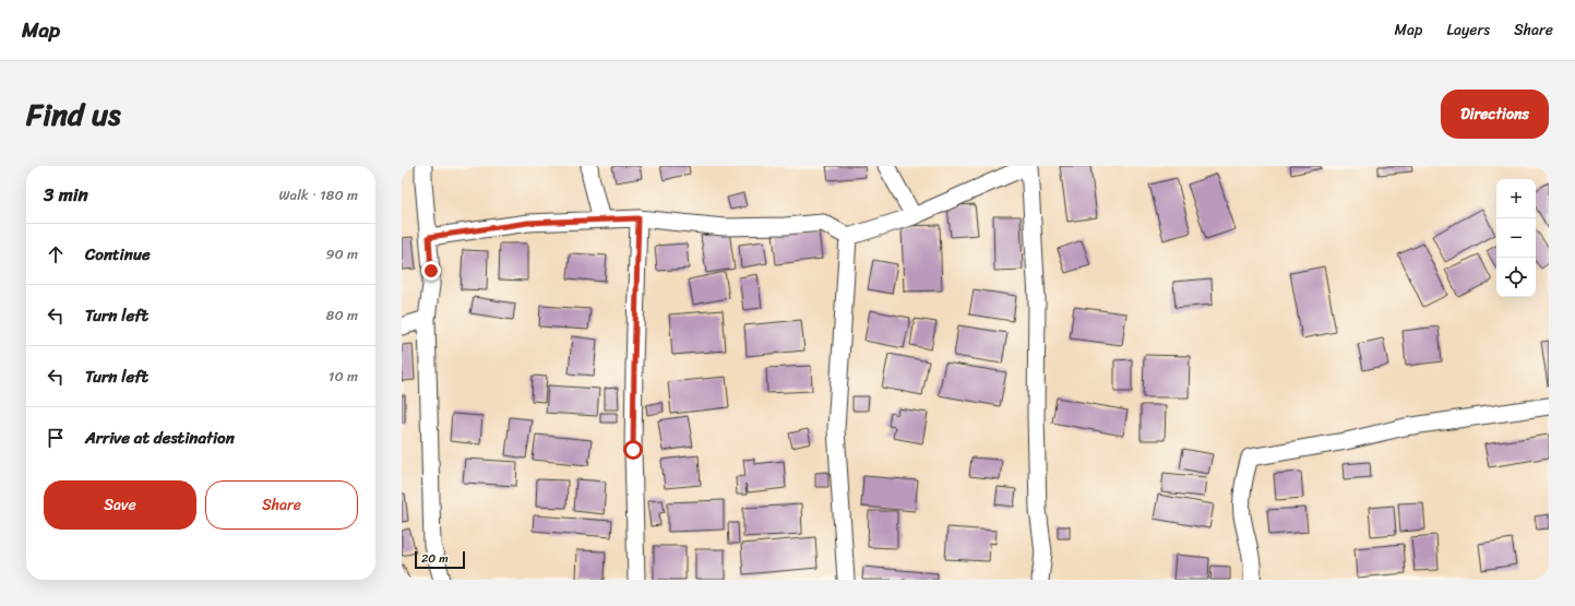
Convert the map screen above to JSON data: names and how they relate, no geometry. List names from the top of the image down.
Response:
{
  "scale_bar": "20 m",
  "page": {
    "header": "Map",
    "nav": ["Map", "Layers", "Share"],
    "title": "Find us",
    "buttons": [
      "Directions",
      ["Save", "Share"]
    ],
    "heading": ["3 min", "Walk · 180 m"],
    "map_buttons": ["+", "−"],
    "list": [
      ["Continue", "90 m"],
      ["Turn left", "80 m"],
      ["Turn left", "10 m"],
      "Arrive at destination"
    ],
    "scale": "20 m"
  }
}
